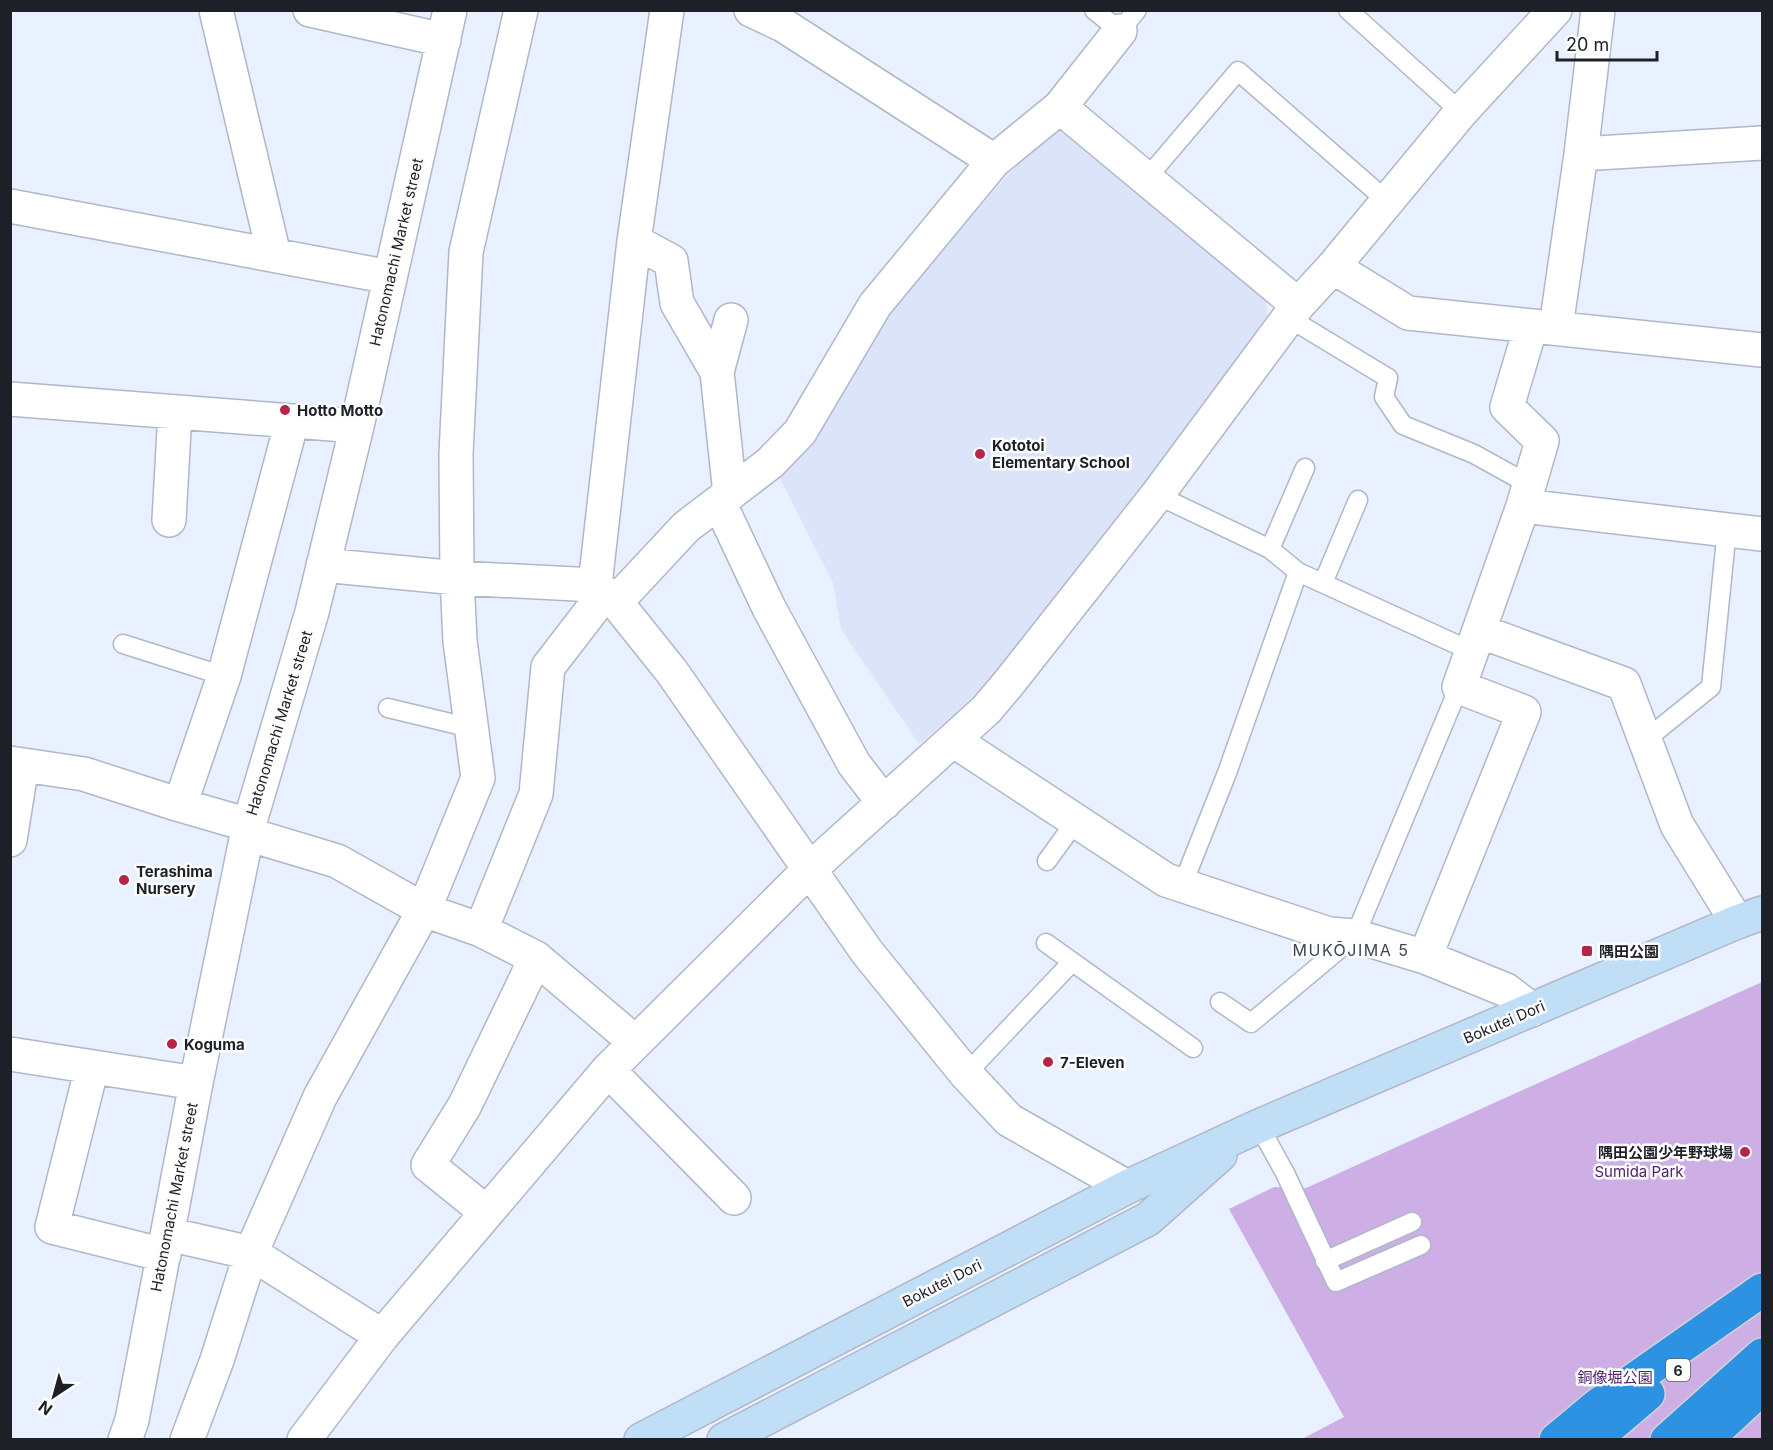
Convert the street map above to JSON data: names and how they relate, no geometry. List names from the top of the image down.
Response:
{
  "streets": {
    "highway": ["6"],
    "main road": ["Bokutei Dori"],
    "street": ["Hatonomachi Market street"]
  },
  "districts": ["MUKŌJIMA 5"],
  "parks": ["Sumida Park", "銅像堀公園"],
  "places": {
    "other": [
      "Hotto Motto",
      "Kototoi Elementary School",
      "Terashima Nursery",
      "Koguma",
      "7-Eleven",
      "隅田公園少年野球場"
    ],
    "transit": ["隅田公園"]
  },
  "scale_bar": "20 m",
  "north": "bottom left"
}
